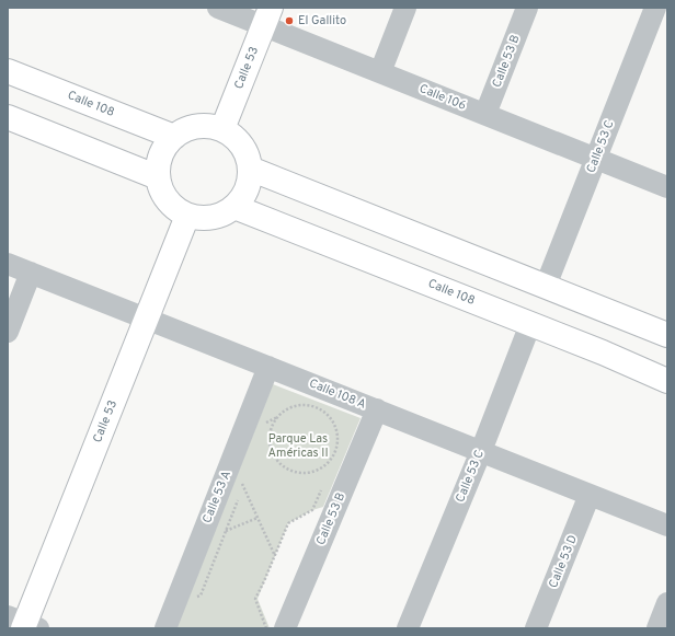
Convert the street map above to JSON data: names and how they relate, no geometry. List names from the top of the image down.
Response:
{
  "streets": {
    "main road": ["Calle 53", "Calle 108"],
    "street": [
      "Calle 53 B",
      "Calle 106",
      "Calle 53 C",
      "Calle 108 A",
      "Calle 53 A",
      "Calle 53 D"
    ]
  },
  "crossings": [
    ["Calle 53 B", "Calle 106"],
    ["Calle 53 B", "Calle 108 A"],
    ["Calle 53", "Calle 106"],
    ["Calle 53", "Calle 108"],
    ["Calle 53", "Calle 108 A"],
    ["Calle 106", "Calle 53 C"],
    ["Calle 108", "Calle 53 C"],
    ["Calle 53 C", "Calle 108 A"],
    ["Calle 108 A", "Calle 53 A"],
    ["Calle 108 A", "Calle 53 D"]
  ],
  "parks": ["Parque Las Américas II"],
  "places": ["El Gallito"]
}
